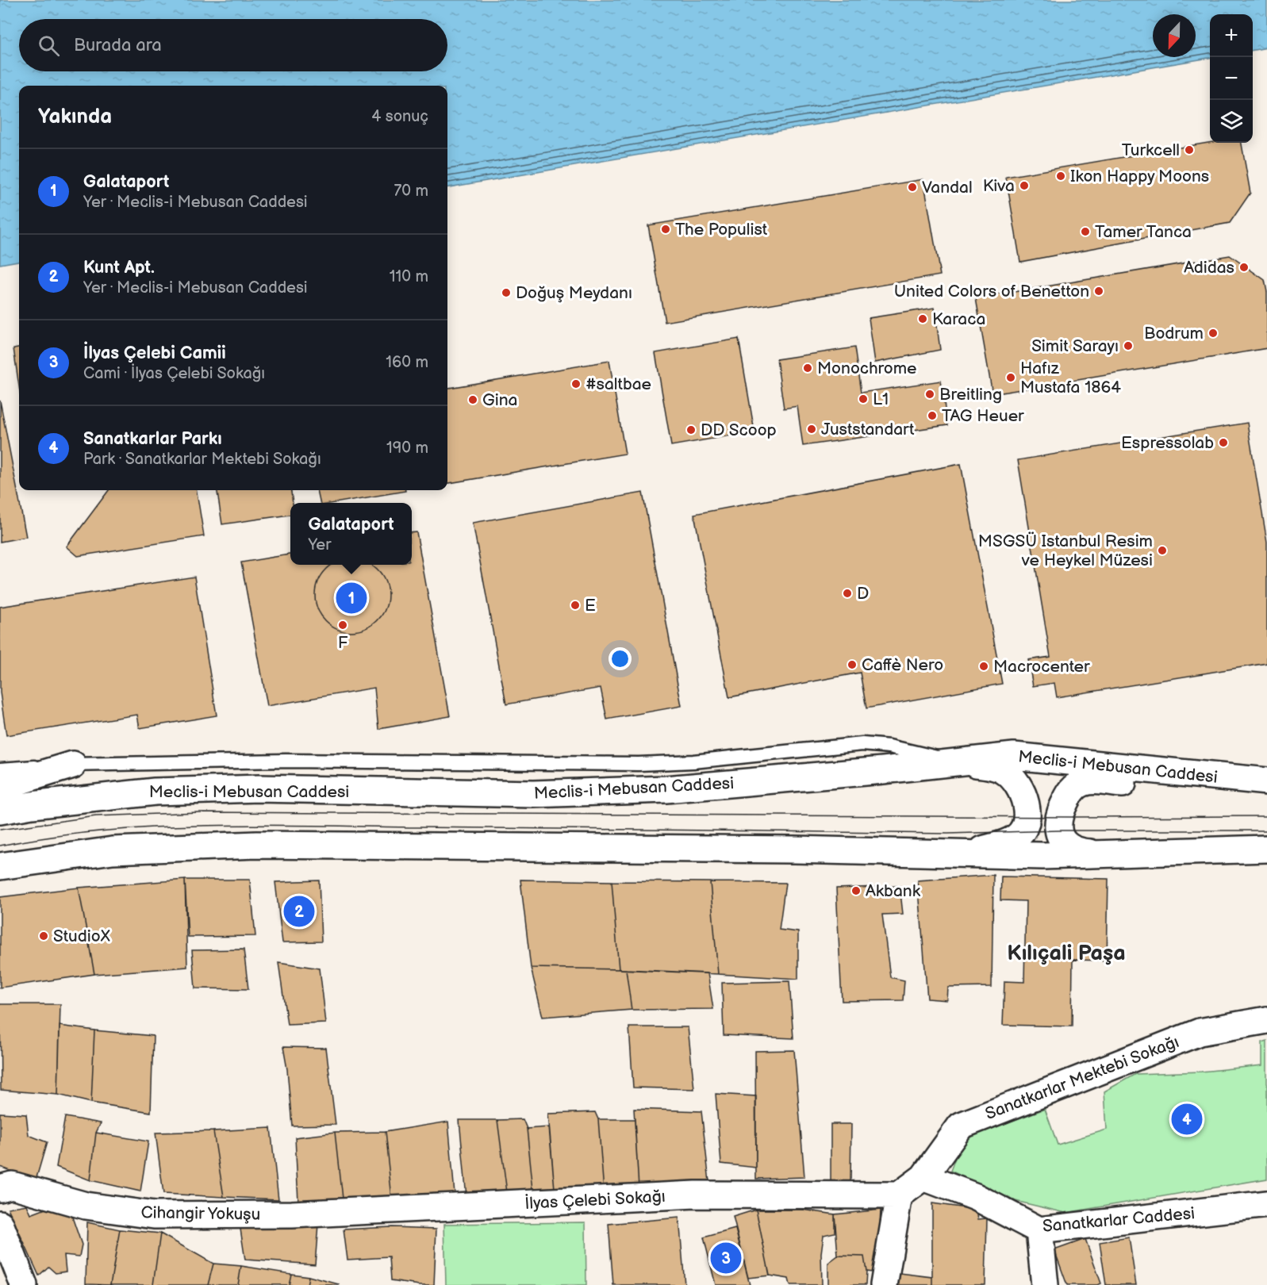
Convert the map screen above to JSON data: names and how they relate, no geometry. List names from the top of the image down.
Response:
{
  "streets": {
    "main road": [
      "Meclis-i Mebusan Caddesi",
      "Sanatkarlar Mektebi Sokağı",
      "İlyas Çelebi Sokağı",
      "Cihangir Yokuşu",
      "Sanatkarlar Caddesi"
    ]
  },
  "crossings": [
    ["Sanatkarlar Mektebi Sokağı", "İlyas Çelebi Sokağı"],
    ["Sanatkarlar Mektebi Sokağı", "Sanatkarlar Caddesi"],
    ["İlyas Çelebi Sokağı", "Cihangir Yokuşu"]
  ],
  "districts": ["Kılıçali Paşa"],
  "places": [
    "Turkcell",
    "Ikon Happy Moons",
    "Kiva",
    "Vandal",
    "The Populist",
    "Tamer Tanca",
    "Adidas",
    "United Colors of Benetton",
    "Doğuş Meydanı",
    "Karaca",
    "Bodrum",
    "Simit Sarayı",
    "Monochrome",
    "Hafız Mustafa 1864",
    "#saltbae",
    "Breitling",
    "L1",
    "Gina",
    "TAG Heuer",
    "Juststandart",
    "DD Scoop",
    "Espressolab",
    "MSGSÜ Istanbul Resim ve Heykel Müzesi",
    "D",
    "E",
    "F",
    "Caffè Nero",
    "Macrocenter",
    "Akbank",
    "StudioX"
  ],
  "north": "bottom",
  "page": {
    "map_buttons": ["+", "−"],
    "search": "Burada ara",
    "heading": ["Yakında", "4 sonuç"],
    "list": [
      {
        "mark": "1",
        "name": "Galataport",
        "note": "Yer · Meclis-i Mebusan Caddesi",
        "value": "70 m"
      },
      {
        "mark": "2",
        "name": "Kunt Apt.",
        "note": "Yer · Meclis-i Mebusan Caddesi",
        "value": "110 m"
      },
      {
        "mark": "3",
        "name": "İlyas Çelebi Camii",
        "note": "Cami · İlyas Çelebi Sokağı",
        "value": "160 m"
      },
      {
        "mark": "4",
        "name": "Sanatkarlar Parkı",
        "note": "Park · Sanatkarlar Mektebi Sokağı",
        "value": "190 m"
      }
    ],
    "popup": ["Galataport", "Yer"],
    "pins": [
      "1",
      "2",
      "4",
      "3"
    ]
  }
}
